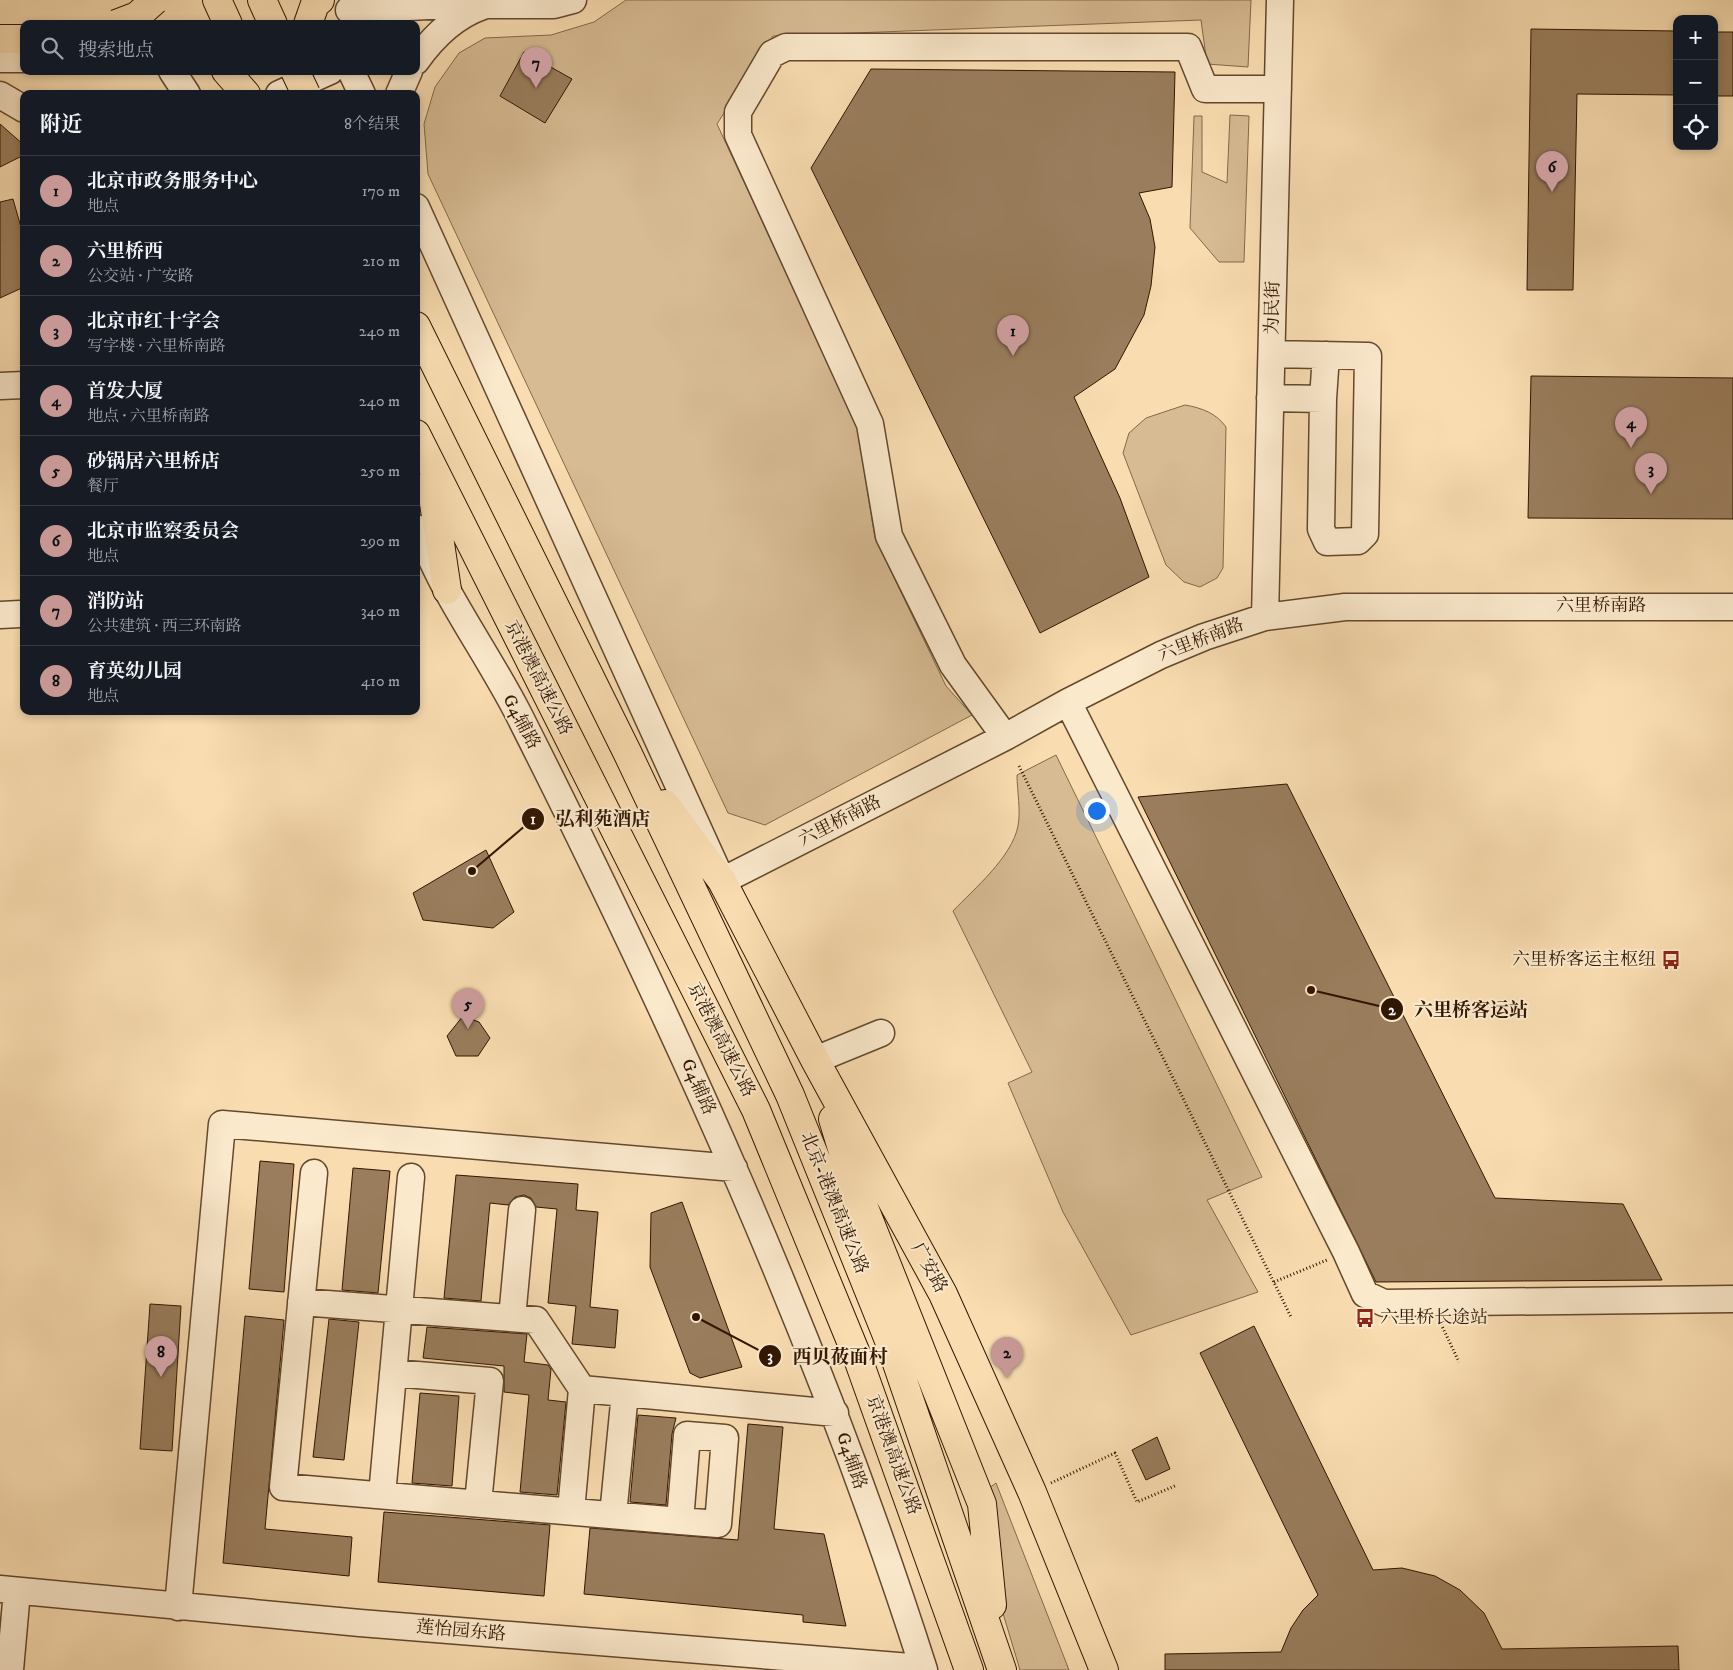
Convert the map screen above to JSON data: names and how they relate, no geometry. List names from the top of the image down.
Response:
{
  "streets": {
    "highway": ["京港澳高速公路", "北京-港澳高速公路", "广安路"],
    "street": [
      "为民街",
      "六里桥南路",
      "G4辅路",
      "莲怡园东路"
    ]
  },
  "crossings": [
    ["为民街", "六里桥南路"],
    ["六里桥南路", "广安路"],
    ["G4辅路", "莲怡园东路"],
    ["北京-港澳高速公路", "广安路"]
  ],
  "places": {
    "other": ["弘利苑酒店", "六里桥客运站", "西贝莜面村"],
    "bus stop": ["六里桥客运主枢纽", "六里桥长途站"]
  },
  "page": {
    "map_buttons": ["+", "−"],
    "search": "搜索地点",
    "pins": [
      "7",
      "6",
      "1",
      "4",
      "3",
      "5",
      "8",
      "2"
    ],
    "heading": ["附近", "8个结果"],
    "list": [
      {
        "mark": "1",
        "name": "北京市政务服务中心",
        "note": "地点",
        "value": "170 m"
      },
      {
        "mark": "2",
        "name": "六里桥西",
        "note": "公交站 · 广安路",
        "value": "210 m"
      },
      {
        "mark": "3",
        "name": "北京市红十字会",
        "note": "写字楼 · 六里桥南路",
        "value": "240 m"
      },
      {
        "mark": "4",
        "name": "首发大厦",
        "note": "地点 · 六里桥南路",
        "value": "240 m"
      },
      {
        "mark": "5",
        "name": "砂锅居六里桥店",
        "note": "餐厅",
        "value": "250 m"
      },
      {
        "mark": "6",
        "name": "北京市监察委员会",
        "note": "地点",
        "value": "290 m"
      },
      {
        "mark": "7",
        "name": "消防站",
        "note": "公共建筑 · 西三环南路",
        "value": "340 m"
      },
      {
        "mark": "8",
        "name": "育英幼儿园",
        "note": "地点",
        "value": "410 m"
      }
    ]
  }
}
